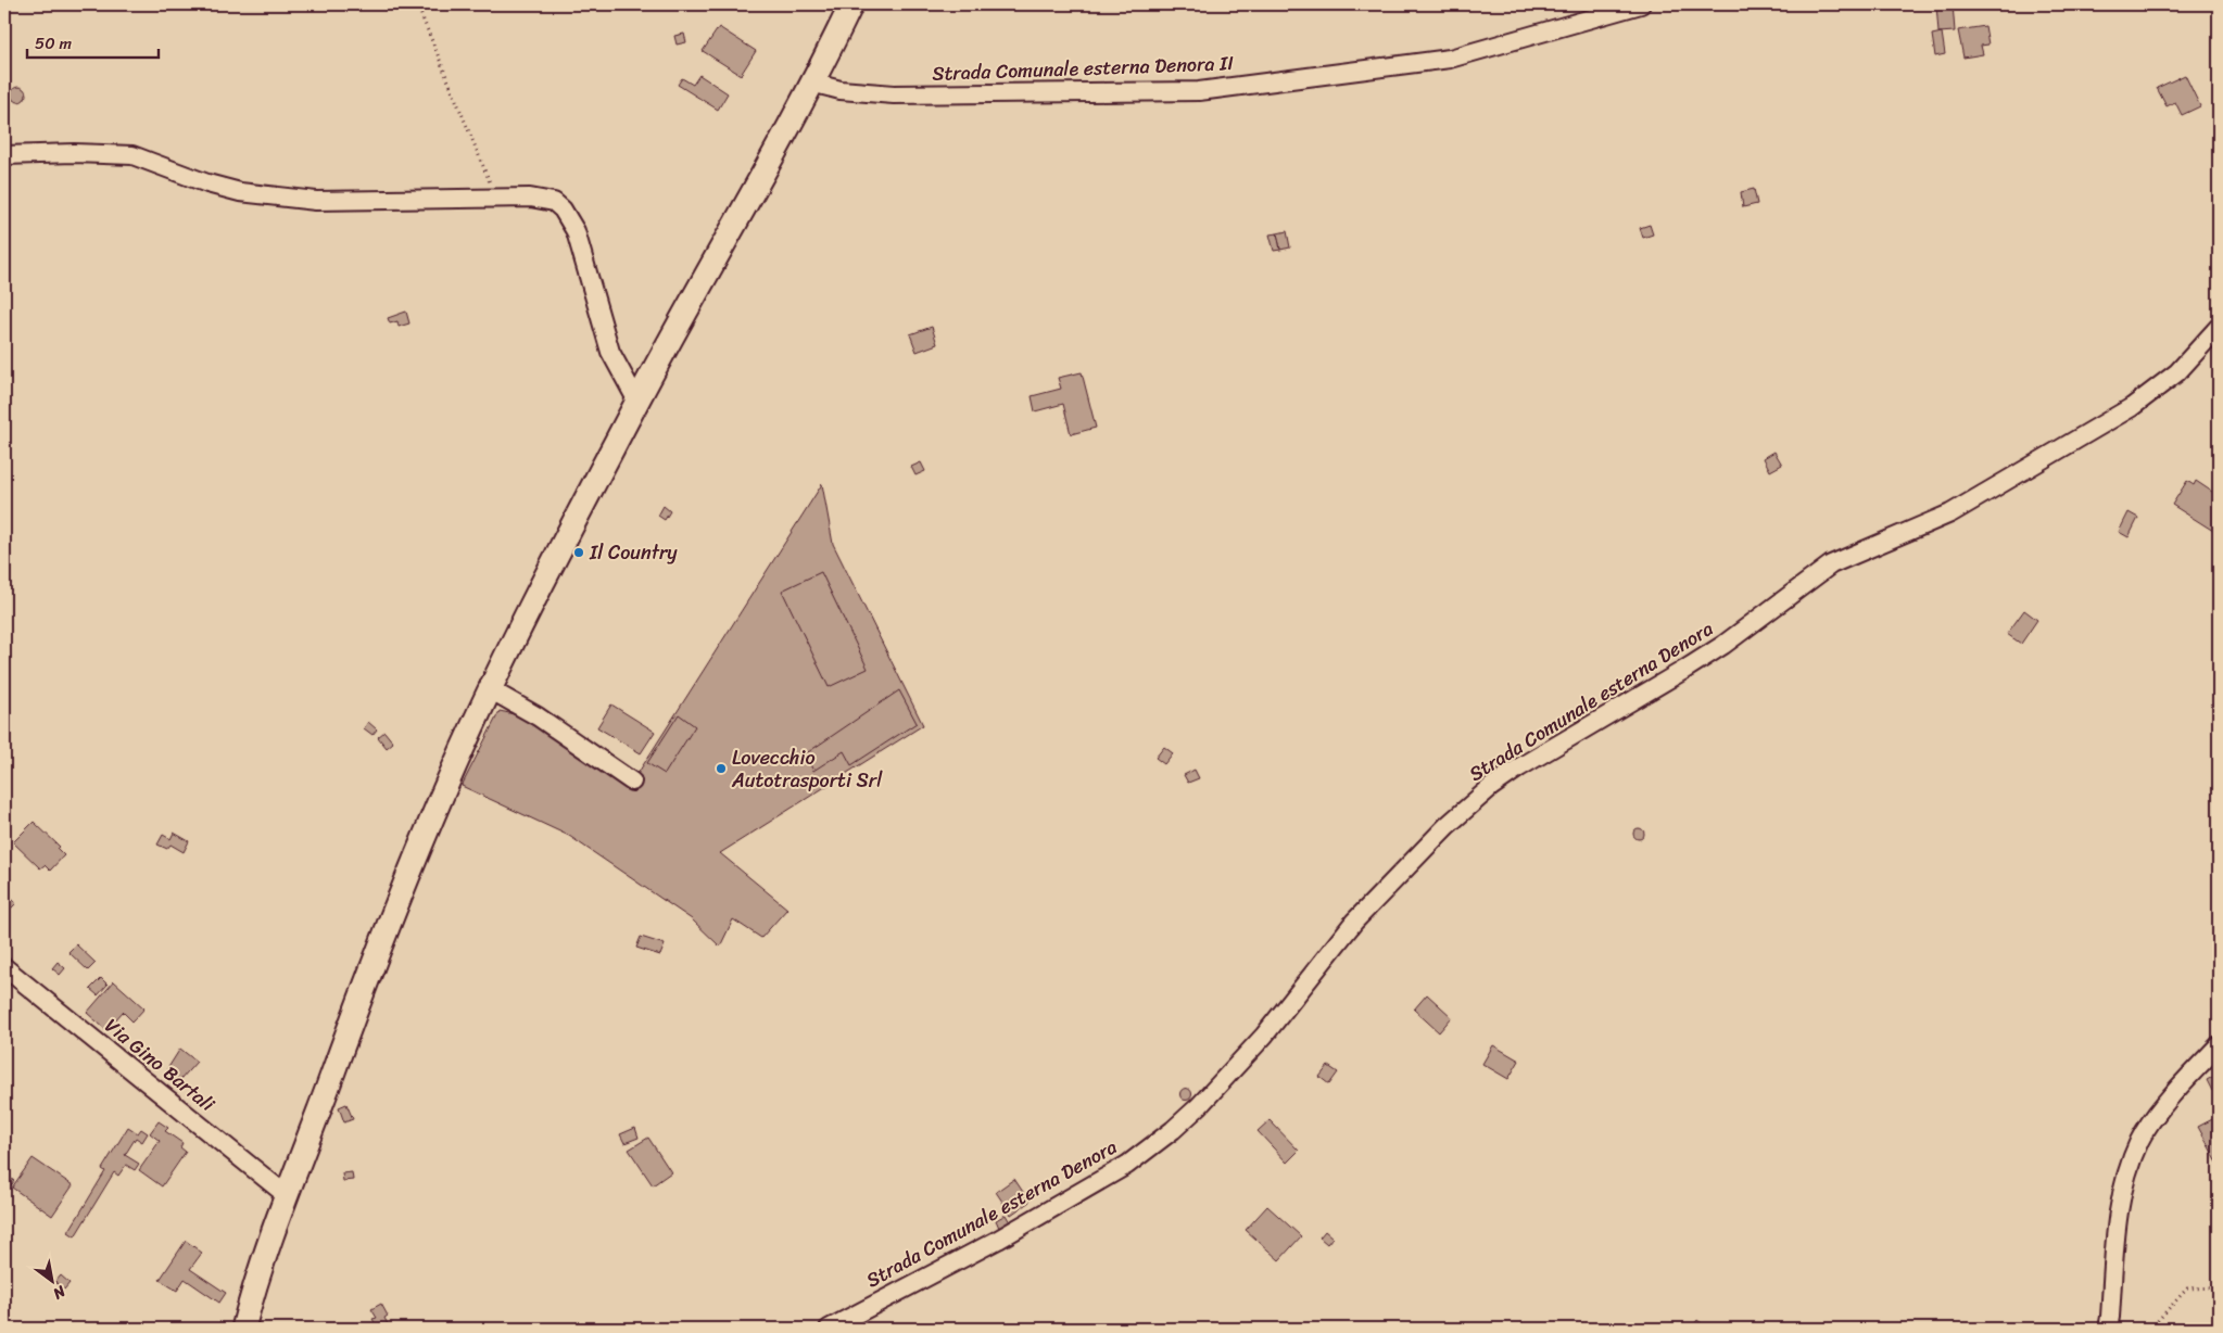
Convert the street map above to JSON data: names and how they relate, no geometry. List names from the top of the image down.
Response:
{
  "streets": {
    "street": ["Strada Comunale esterna Denora II", "Strada Comunale esterna Denora", "Via Gino Bartali"]
  },
  "places": ["Il Country", "Lovecchio Autotrasporti Srl"],
  "scale_bar": "50 m",
  "north": "bottom right"
}
